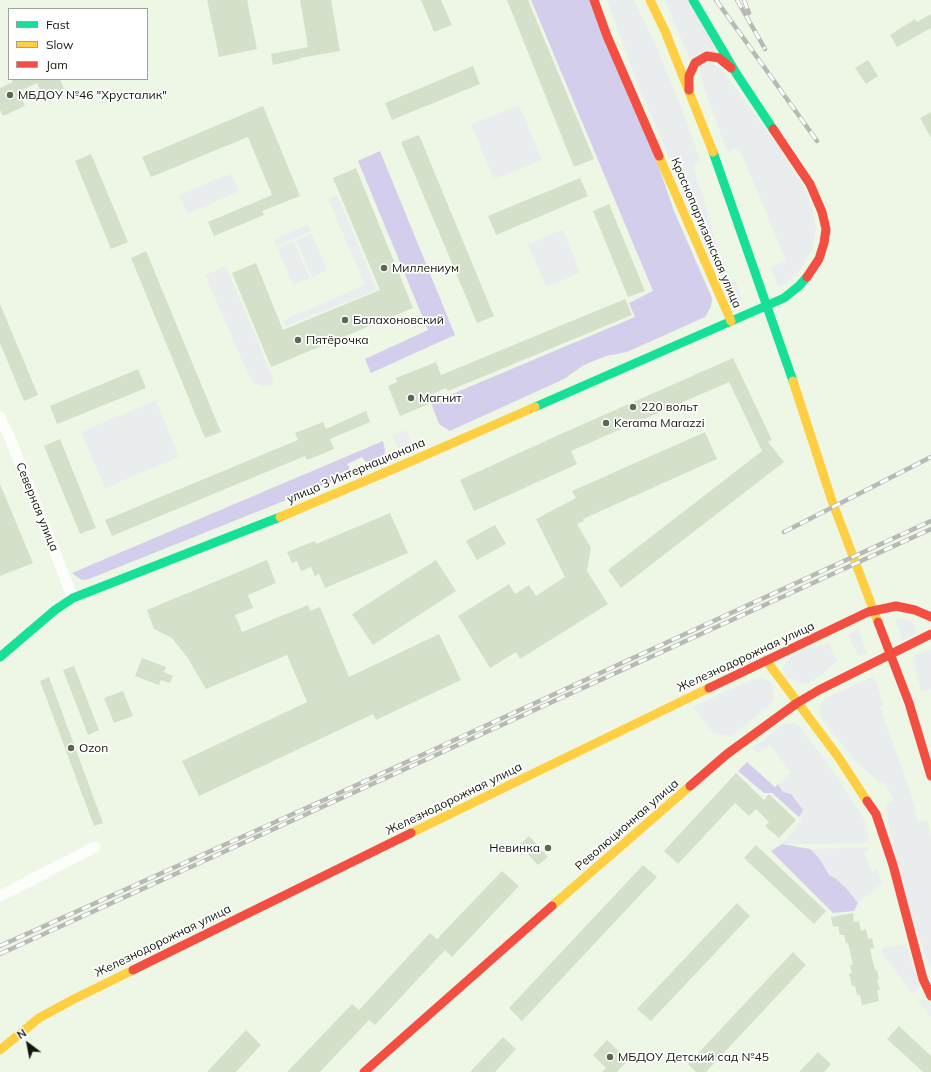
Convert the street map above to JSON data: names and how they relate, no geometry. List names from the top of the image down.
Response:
{
  "streets": {
    "main road": [
      "Краснопартизанская улица",
      "улица 3 Интернационала",
      "Железнодорожная улица",
      "Революционная улица"
    ],
    "street": ["Северная улица"]
  },
  "crossings": [
    ["Краснопартизанская улица", "улица 3 Интернационала"],
    ["улица 3 Интернационала", "Северная улица"]
  ],
  "places": [
    "МБДОУ №46 \"Хрусталик\"",
    "Миллениум",
    "Балахоновский",
    "Пятёрочка",
    "Магнит",
    "220 вольт",
    "Kerama Marazzi",
    "Ozon",
    "Невинка",
    "МБДОУ Детский сад №45"
  ],
  "legend": ["Fast", "Slow", "Jam"],
  "north": "top left"
}
